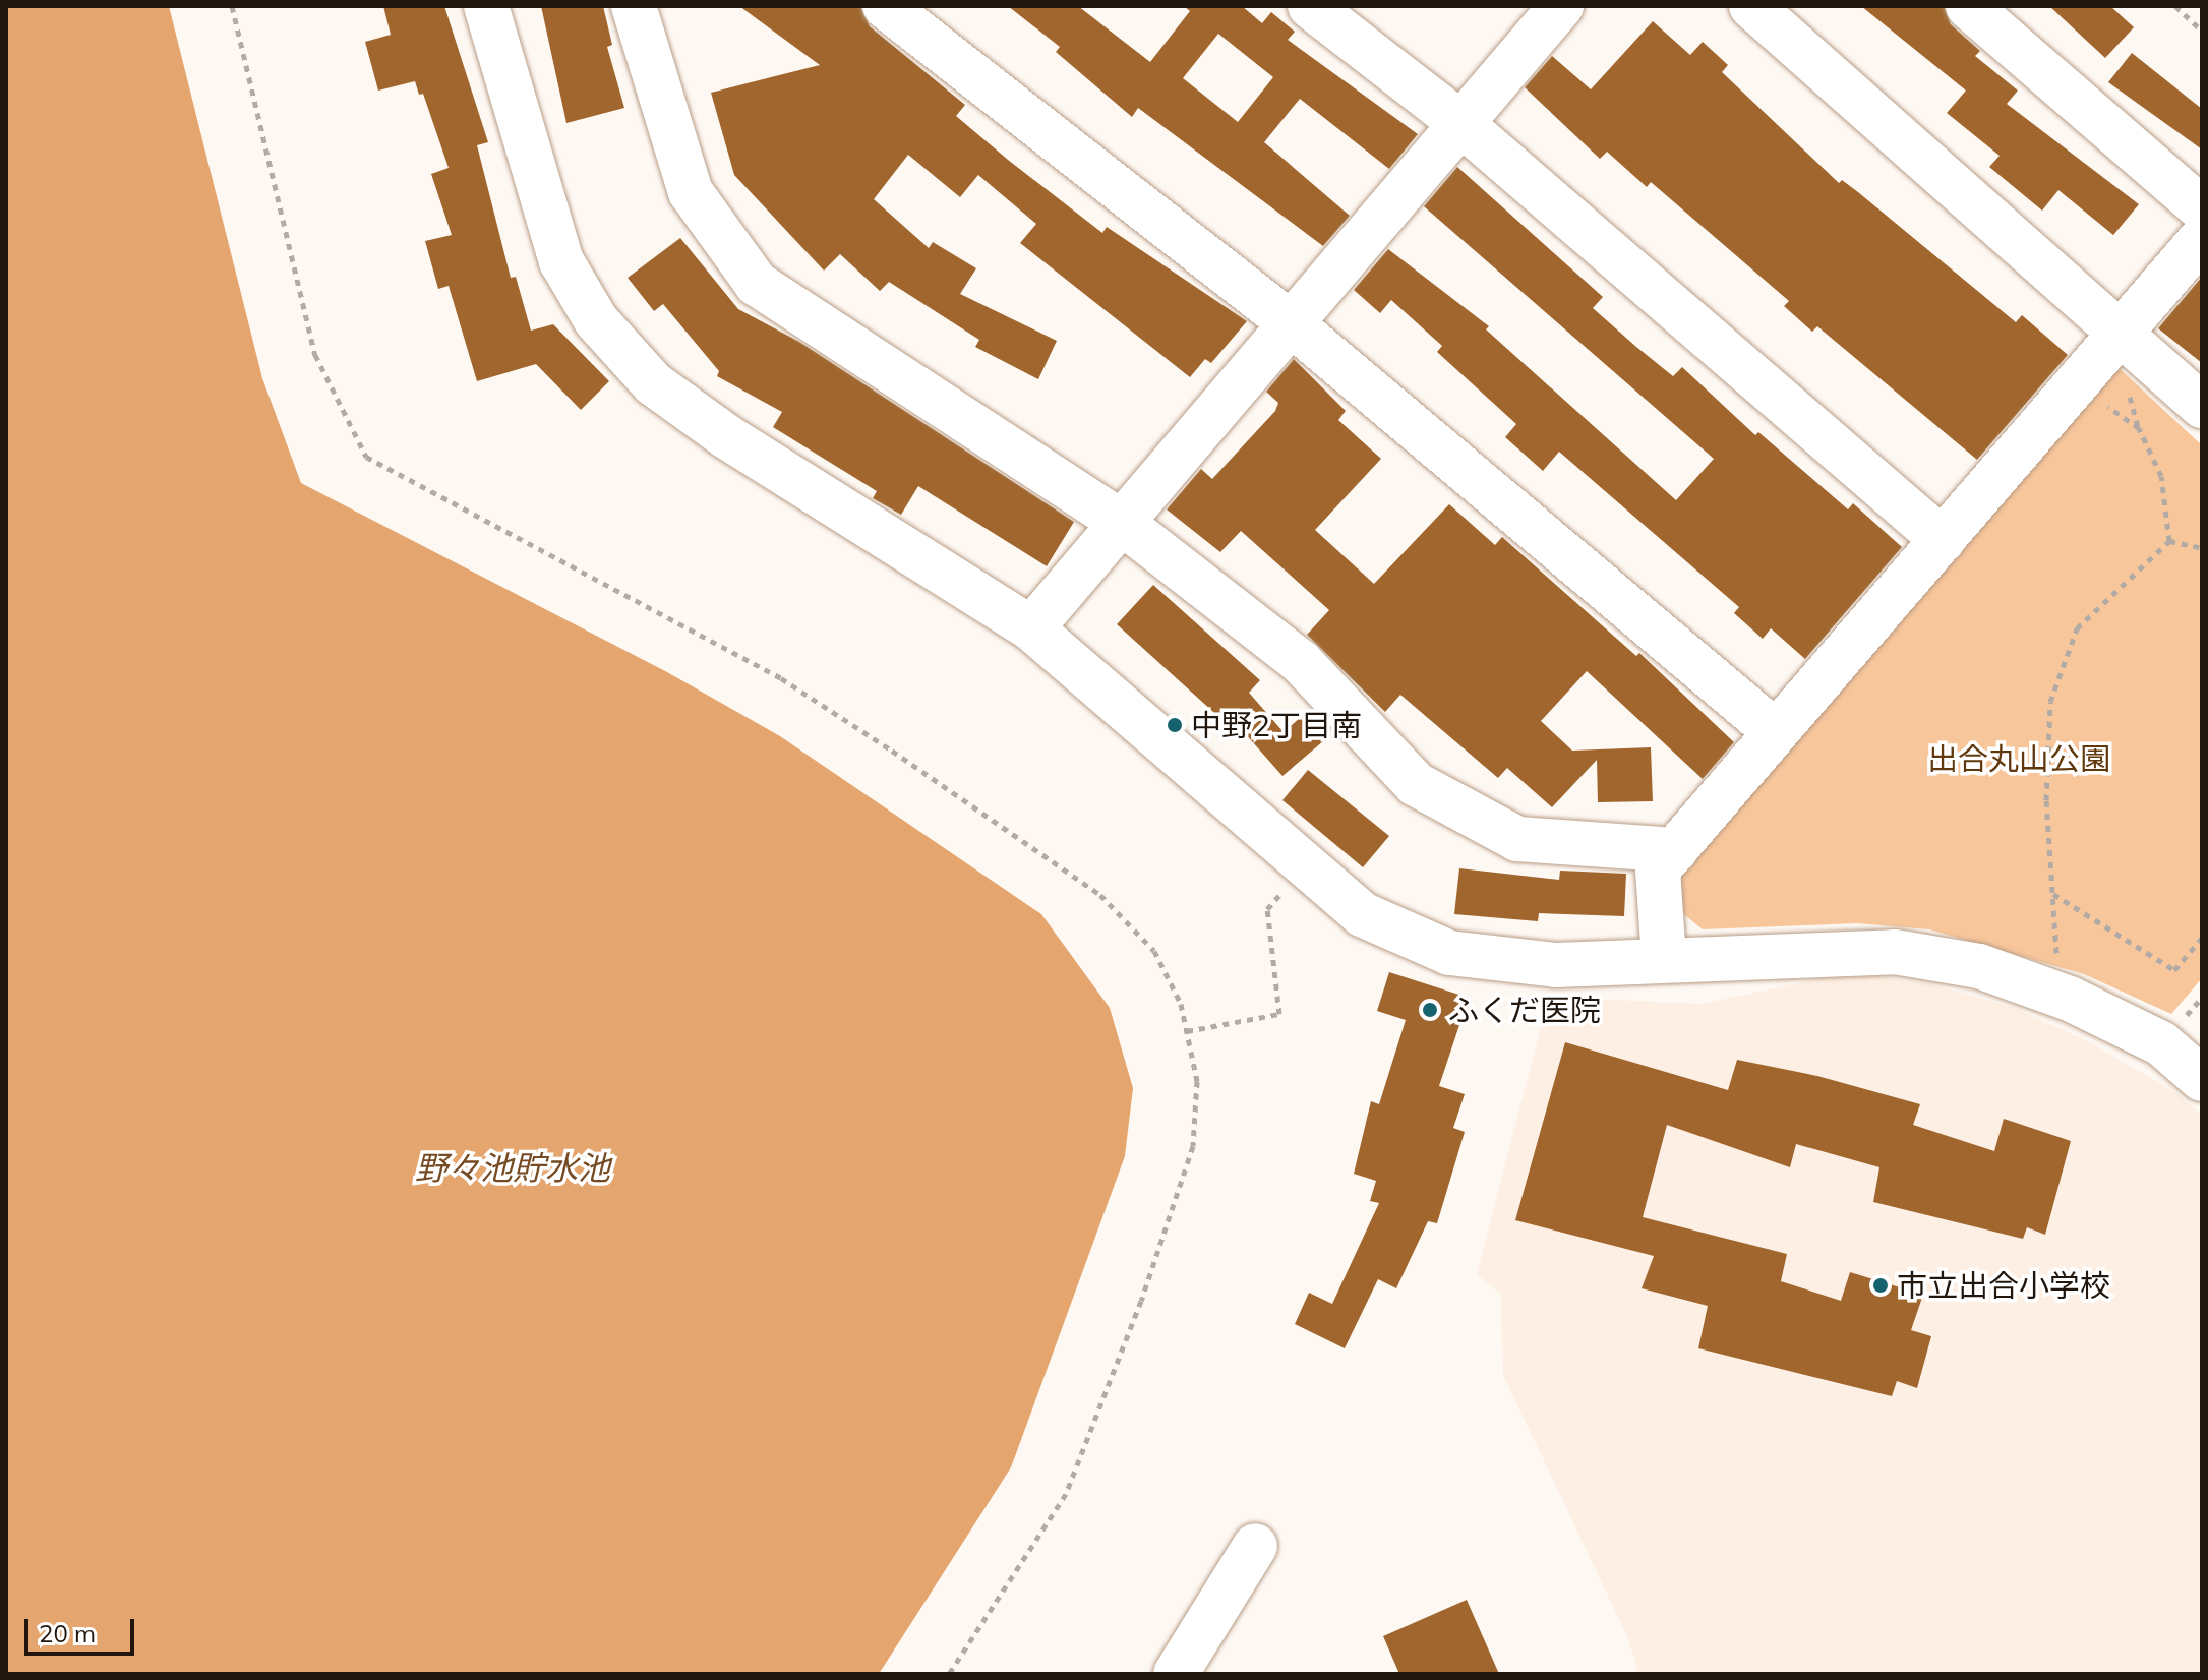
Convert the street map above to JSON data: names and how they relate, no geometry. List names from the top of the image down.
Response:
{
  "water": ["野々池貯水池"],
  "parks": ["出合丸山公園"],
  "places": ["中野2丁目南", "ふくだ医院", "市立出合小学校"],
  "scale_bar": "20 m"
}
